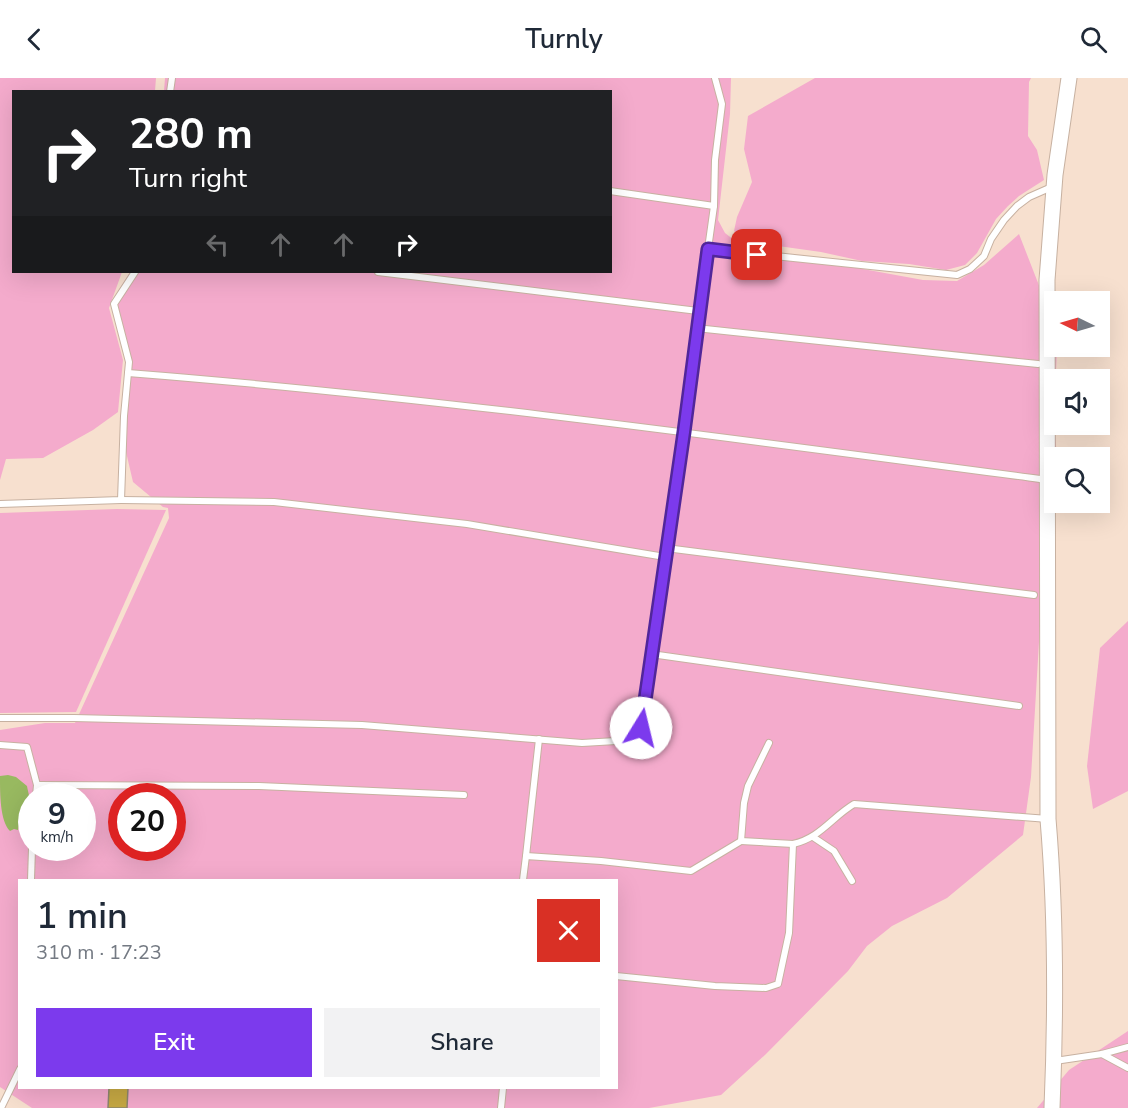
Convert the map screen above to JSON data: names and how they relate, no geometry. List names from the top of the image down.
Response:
{
  "north": "left",
  "page": {
    "header": "Turnly",
    "turn": ["280 m", "Turn right"],
    "speed": "9 km/h",
    "limit": "20",
    "heading": ["1 min", "310 m · 17:23"],
    "buttons": ["Exit", "Share"]
  }
}
